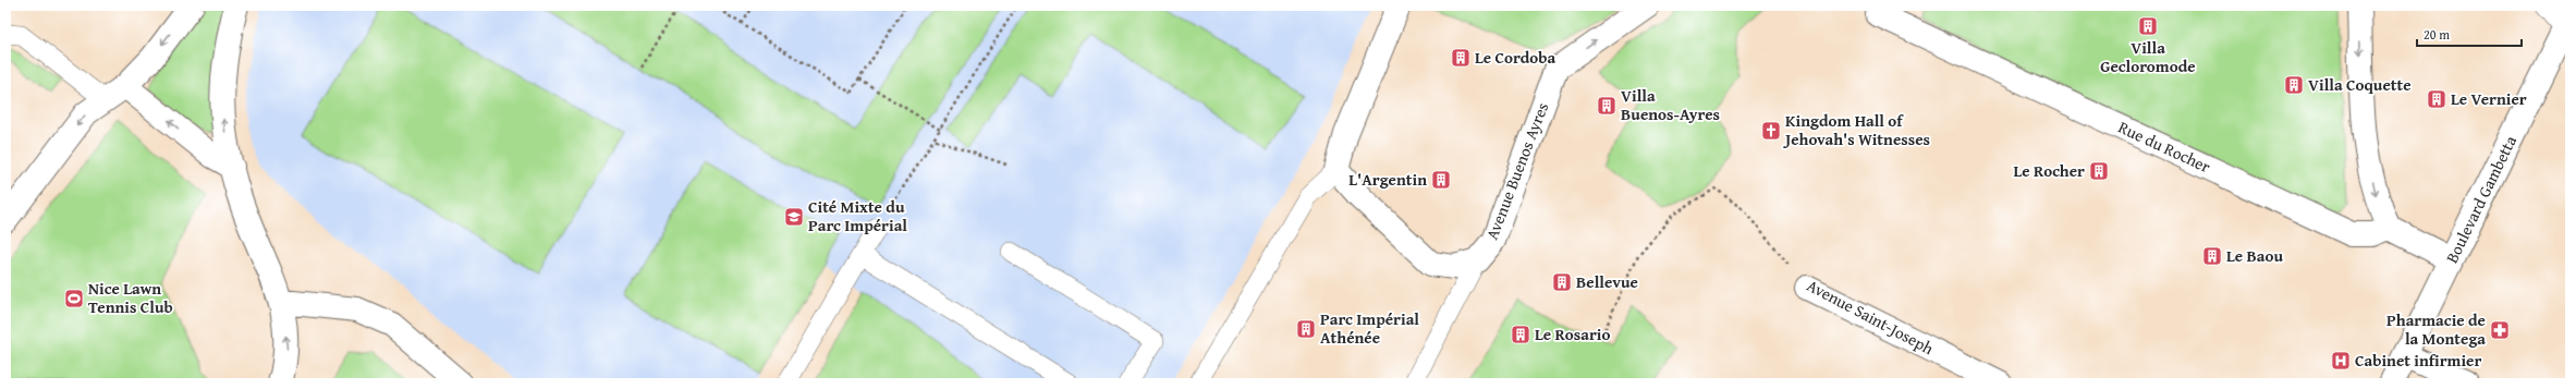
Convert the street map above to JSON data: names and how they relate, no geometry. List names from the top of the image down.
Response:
{
  "streets": {
    "street": [
      "Rue du Rocher",
      "Avenue Buenos Ayres",
      "Boulevard Gambetta",
      "Avenue Saint-Joseph"
    ]
  },
  "places": {
    "building": [
      "Villa Gecloromode",
      "Le Cordoba",
      "Villa Coquette",
      "Le Vernier",
      "Villa Buenos-Ayres",
      "Le Rocher",
      "L'Argentin",
      "Le Baou",
      "Bellevue",
      "Parc Impérial Athénée",
      "Le Rosario"
    ],
    "church": ["Kingdom Hall of Jehovah's Witnesses"],
    "school or university": ["Cité Mixte du Parc Impérial"],
    "sports": ["Nice Lawn Tennis Club"],
    "pharmacy": ["Pharmacie de la Montega"],
    "hospital": ["Cabinet infirmier"]
  },
  "scale_bar": "20 m"
}
